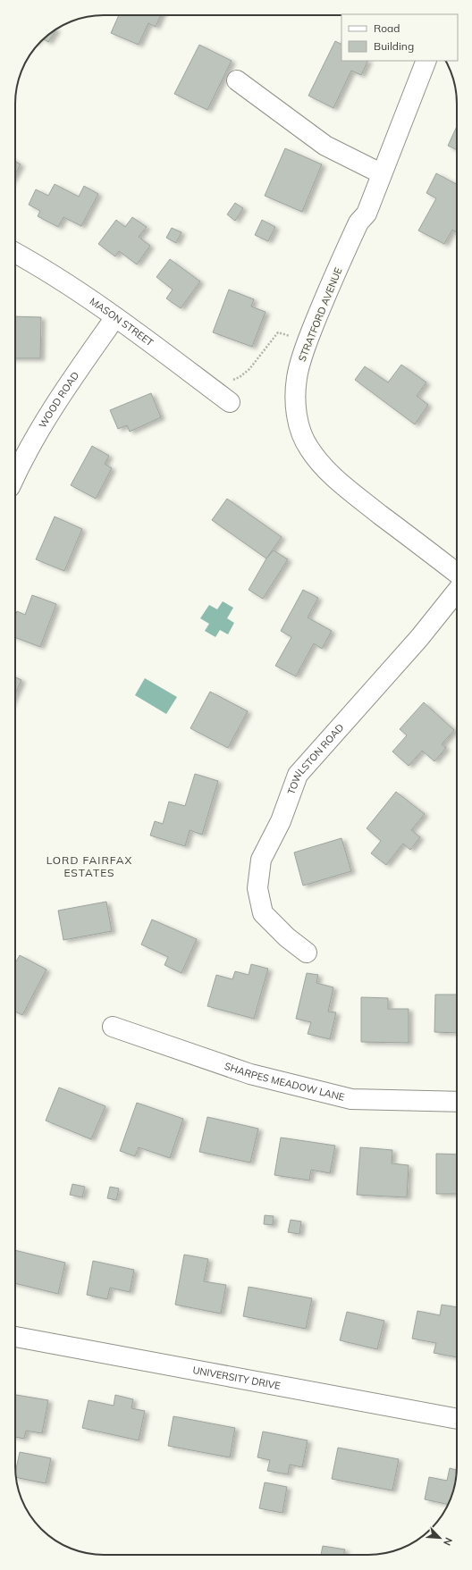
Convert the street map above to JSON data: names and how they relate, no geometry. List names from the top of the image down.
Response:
{
  "streets": {
    "street": [
      "STRATFORD AVENUE",
      "MASON STREET",
      "WOOD ROAD",
      "TOWLSTON ROAD",
      "SHARPES MEADOW LANE",
      "UNIVERSITY DRIVE"
    ]
  },
  "crossings": [
    ["MASON STREET", "WOOD ROAD"]
  ],
  "districts": ["LORD FAIRFAX ESTATES"],
  "legend": ["Road", "Building"],
  "north": "bottom right"
}
